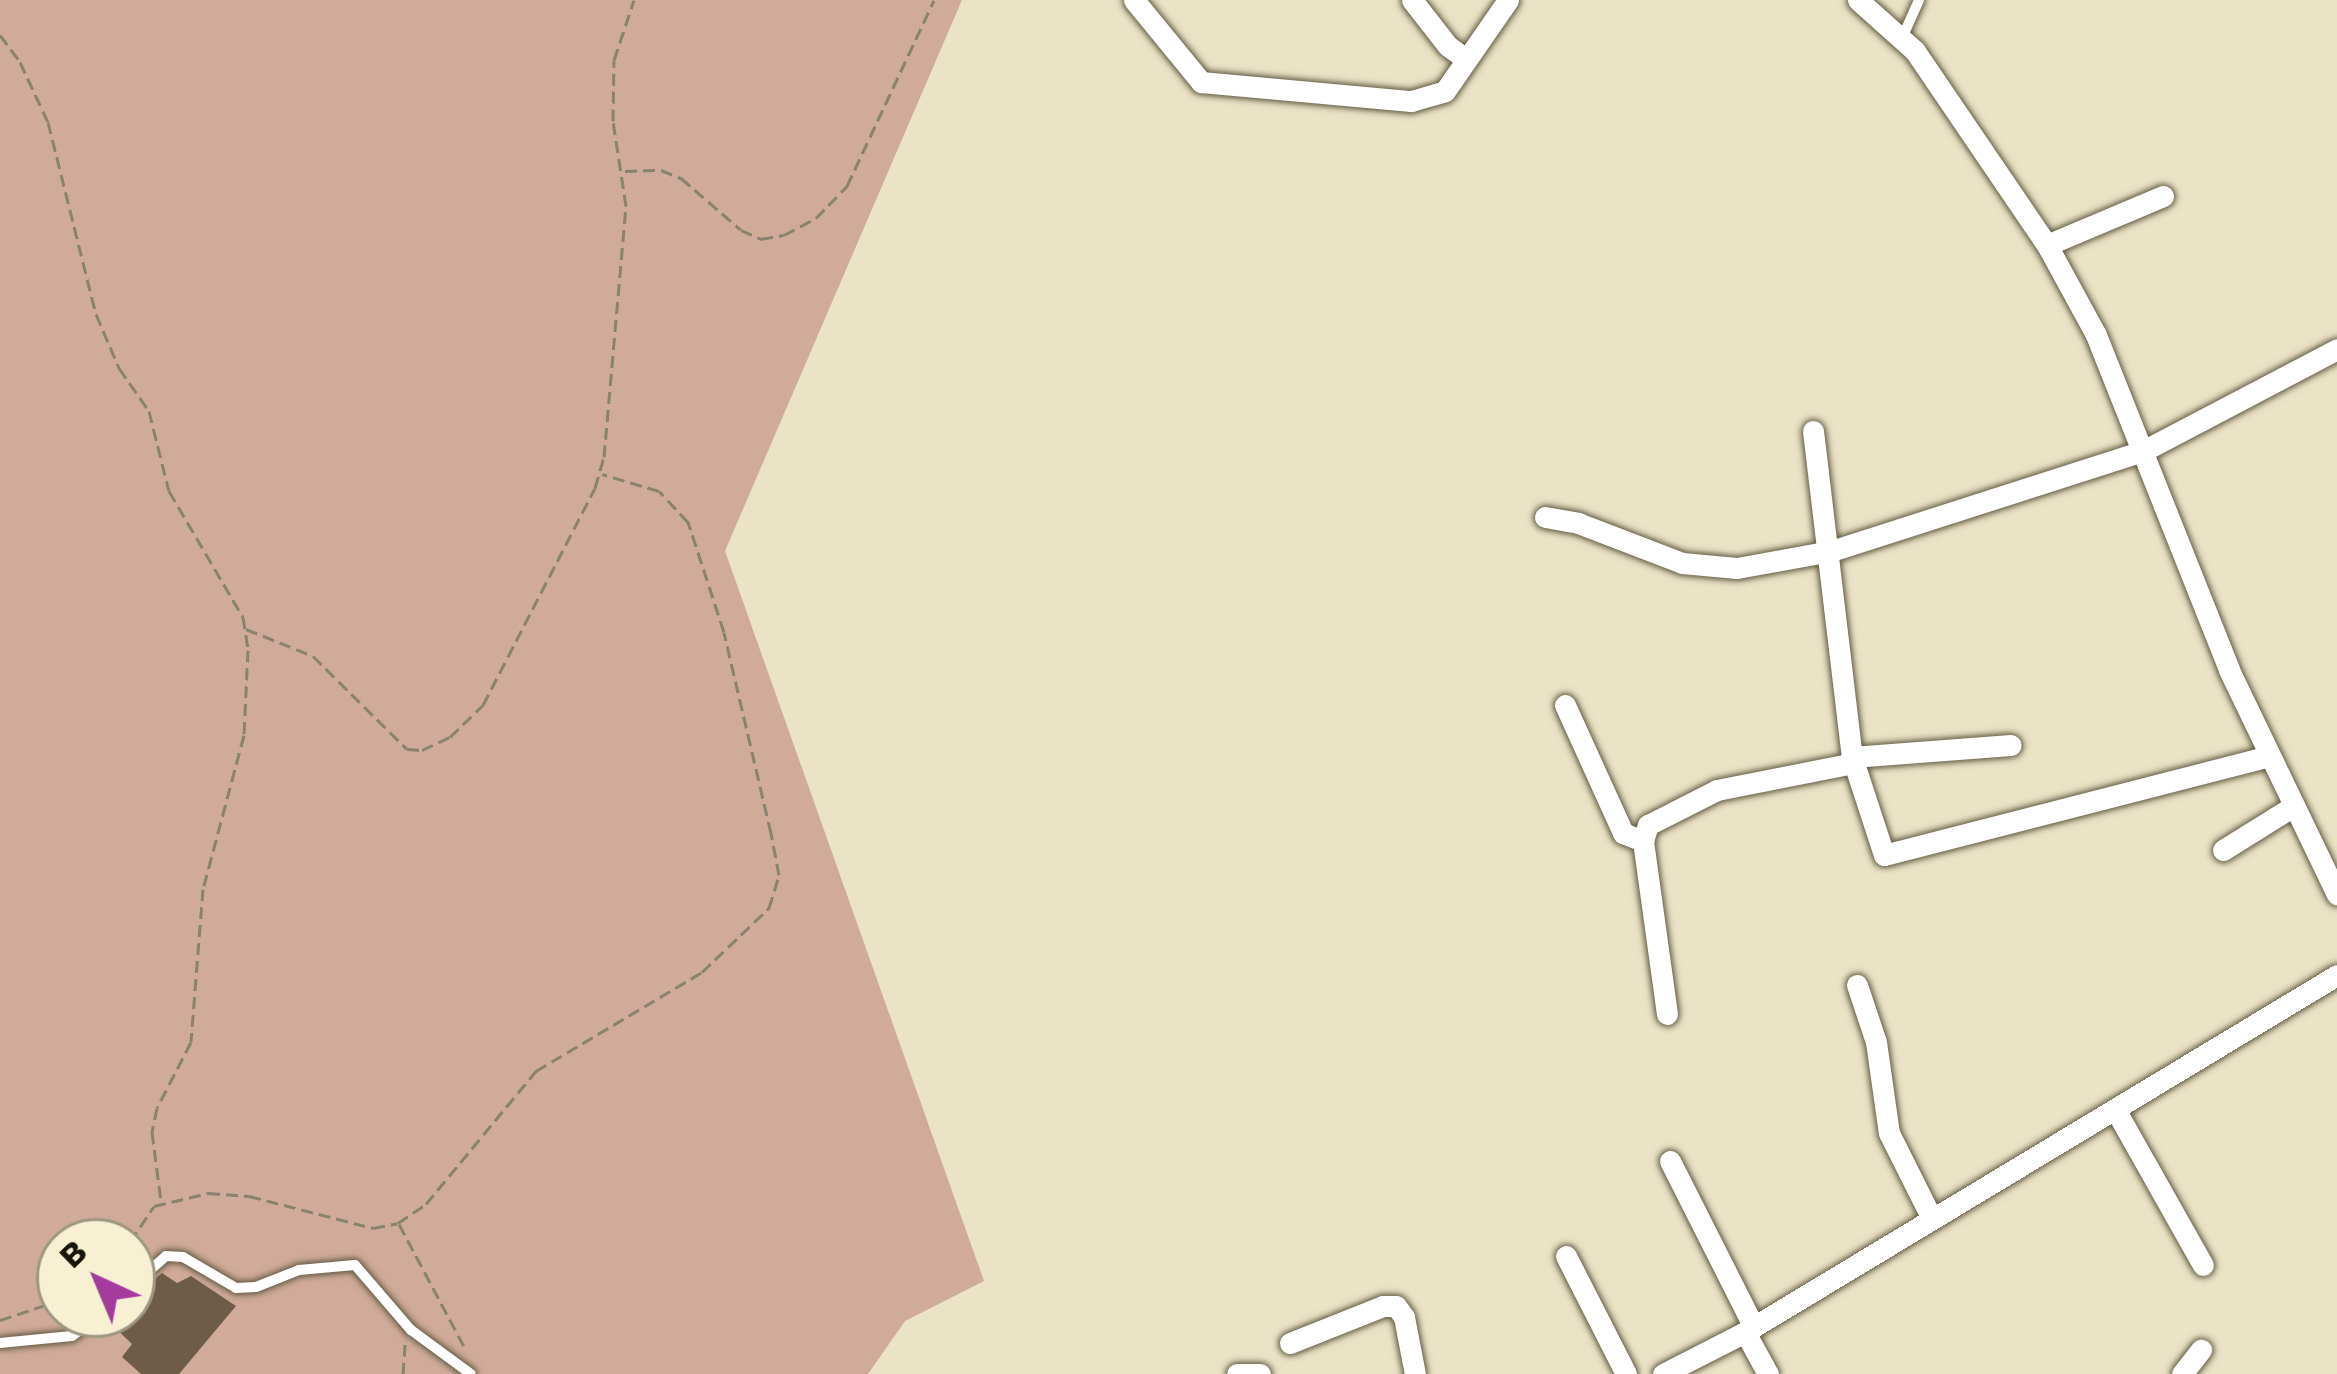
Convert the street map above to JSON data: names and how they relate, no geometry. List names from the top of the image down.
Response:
{
  "north": "top left"
}
